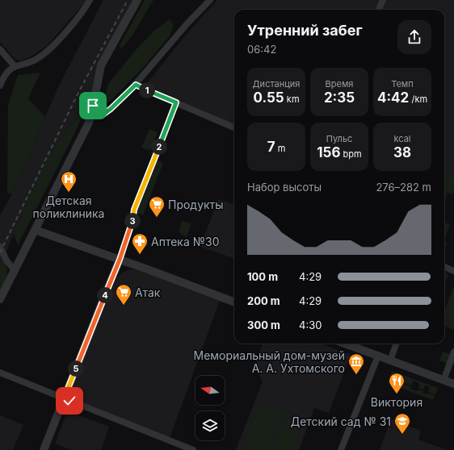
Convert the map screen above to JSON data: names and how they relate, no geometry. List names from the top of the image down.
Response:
{
  "places": {
    "hospital": ["Детская поликлиника"],
    "supermarket": ["Продукты", "Атак"],
    "pharmacy": ["Аптека №30"],
    "museum": ["Мемориальный дом-музей А. А. Ухтомского"],
    "restaurant": ["Виктория"],
    "school or university": ["Детский сад № 31"]
  },
  "north": "left",
  "page": {
    "heading": ["Утренний забег", "06:42"],
    "stats": [
      ["Дистанция", "0.55 km"],
      ["Время", "2:35"],
      ["Темп", "4:42 /km"],
      ["7 m"],
      ["Пульс", "156 bpm"],
      ["kcal", "38"]
    ],
    "pins": [
      "1",
      "2",
      "3",
      "4",
      "5"
    ],
    "chart": ["Набор высоты", "276–282 m"],
    "list": [
      {
        "name": "100 m",
        "note": "4:29"
      },
      {
        "name": "200 m",
        "note": "4:29"
      },
      {
        "name": "300 m",
        "note": "4:30"
      }
    ]
  }
}
